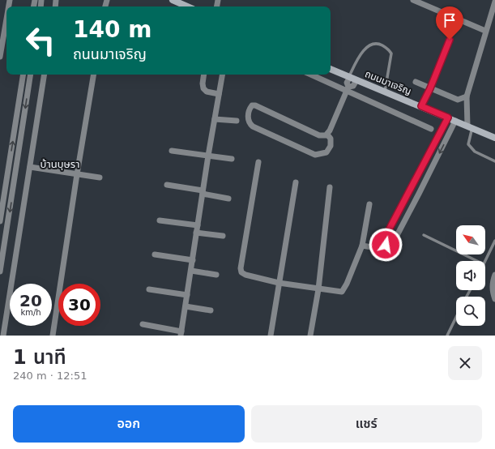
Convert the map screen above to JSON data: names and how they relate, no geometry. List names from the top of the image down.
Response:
{
  "streets": {
    "main road": ["ถนนมาเจริญ"]
  },
  "districts": ["บ้านบุษรา"],
  "north": "top left",
  "page": {
    "turn": ["140 m", "ถนนมาเจริญ"],
    "speed": "20 km/h",
    "limit": "30",
    "heading": ["1 นาที", "240 m · 12:51"],
    "buttons": ["ออก", "แชร์"]
  }
}
